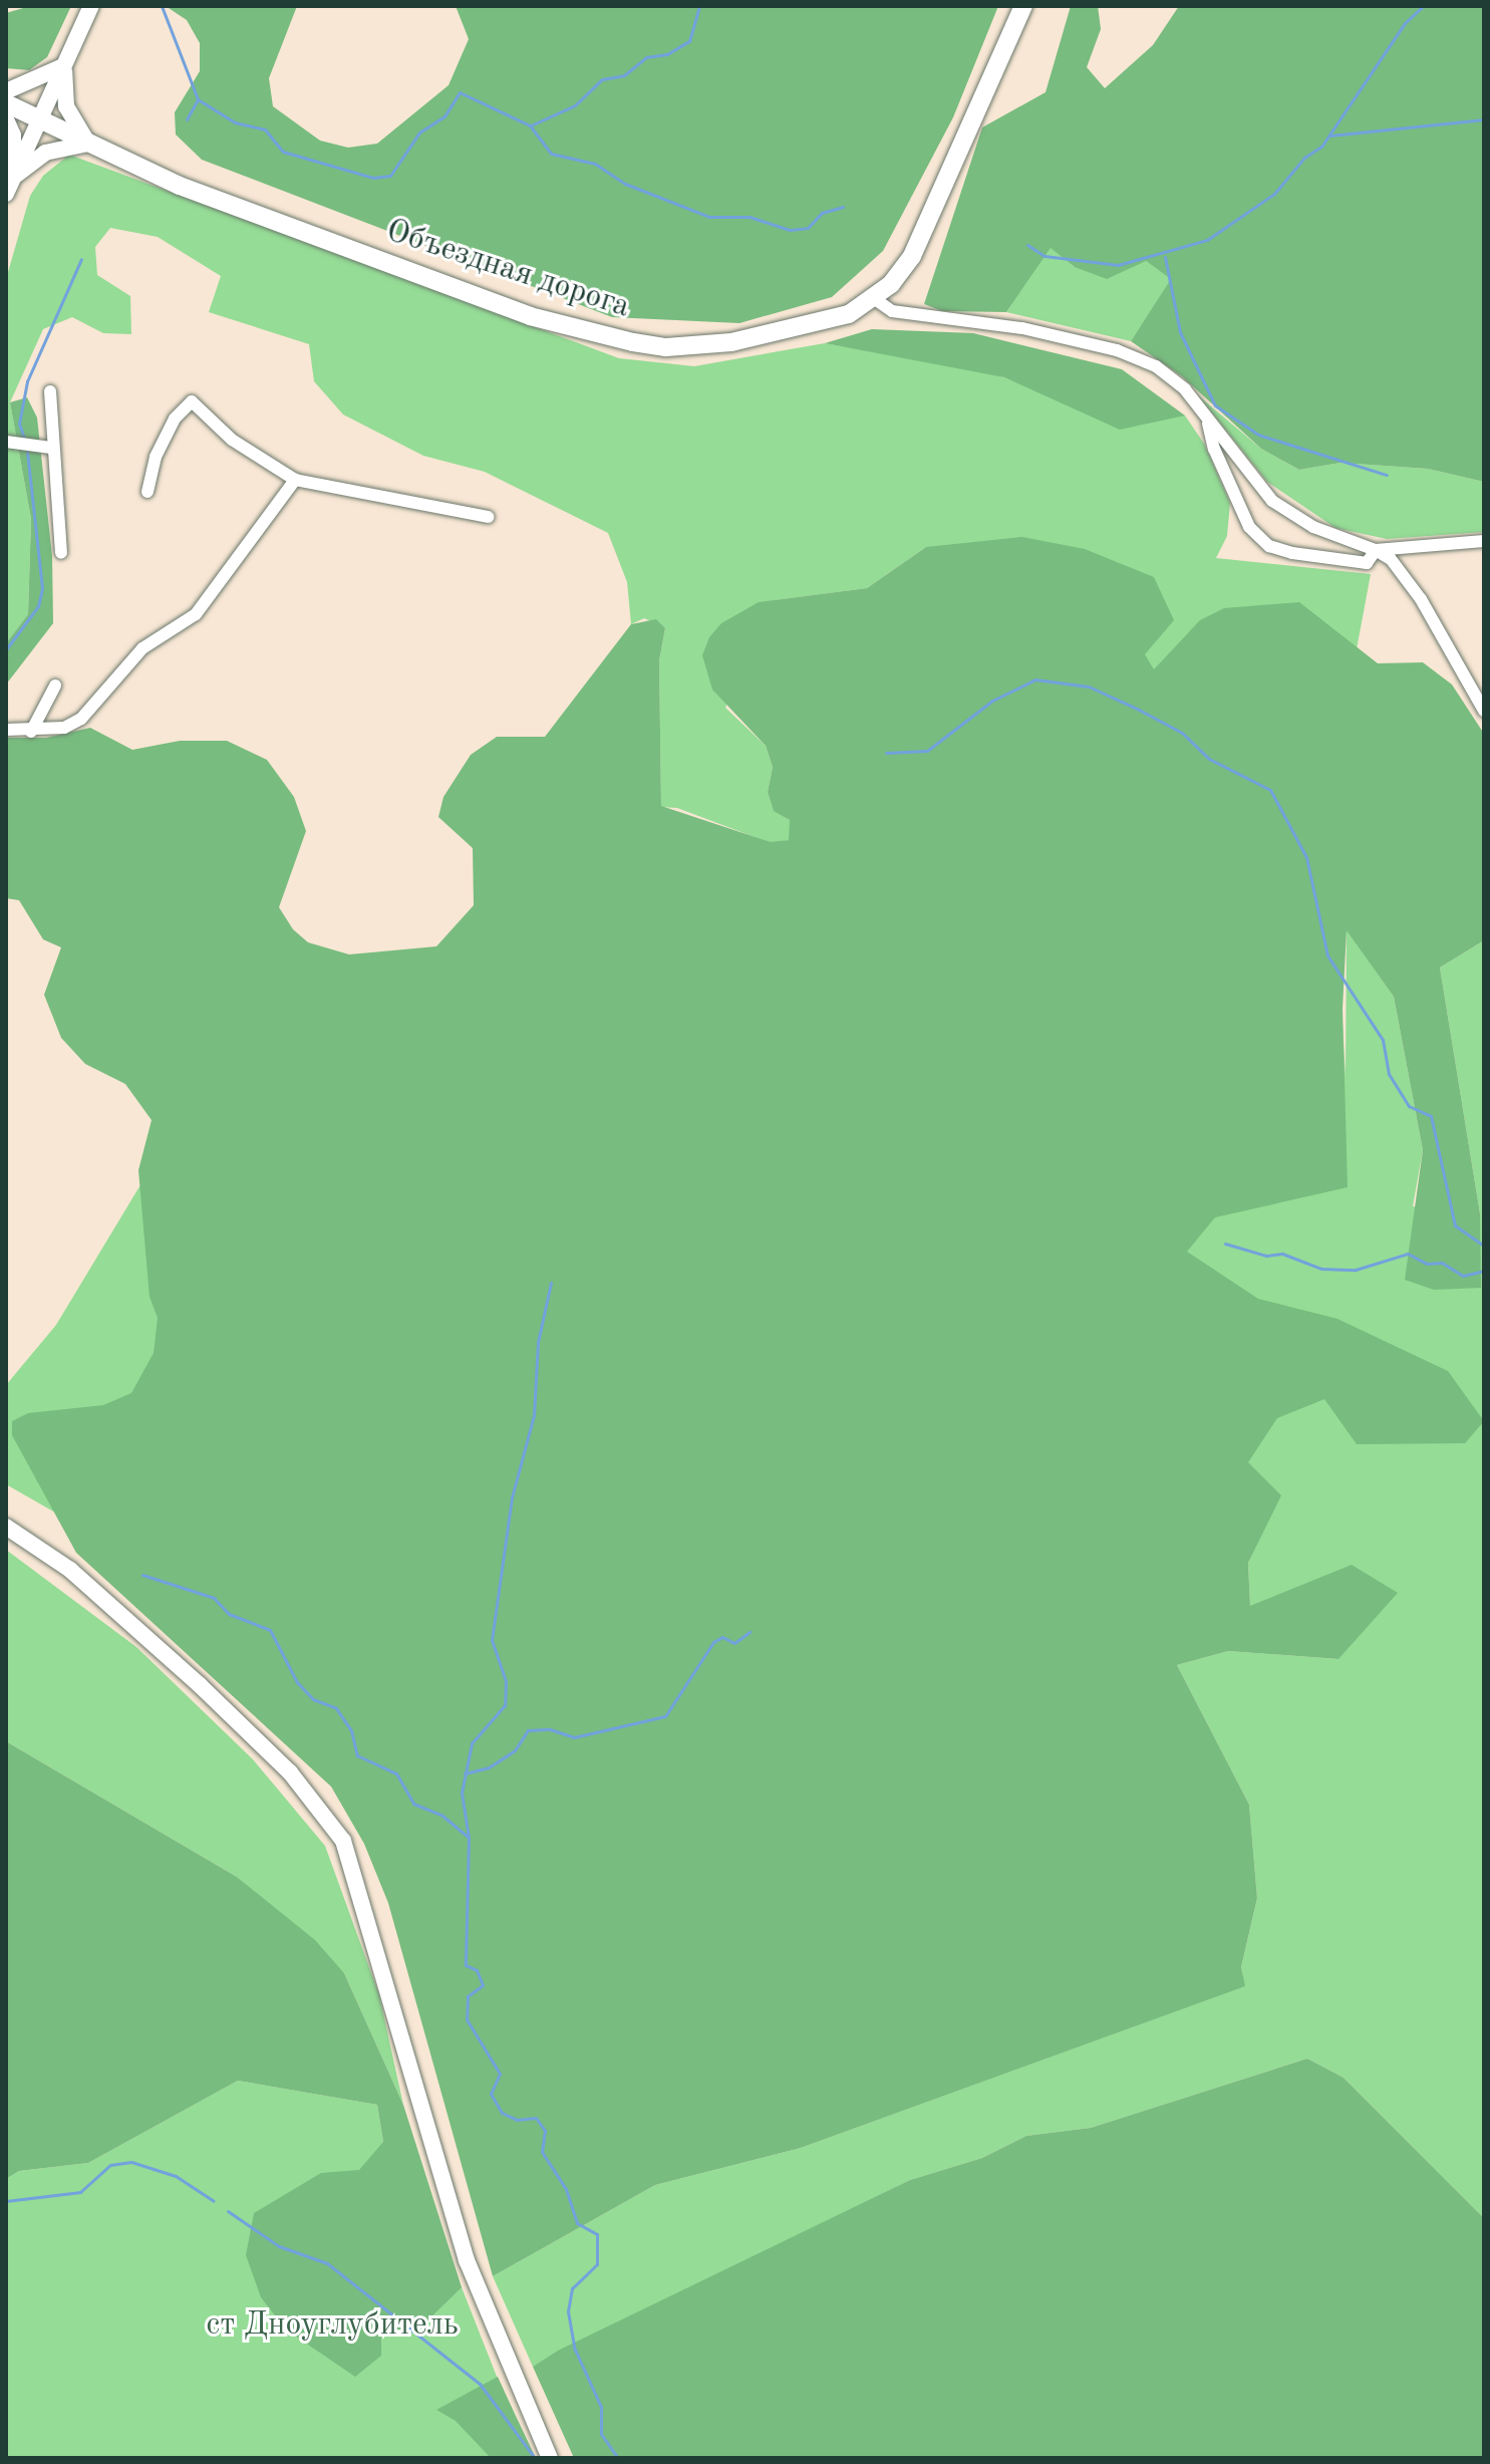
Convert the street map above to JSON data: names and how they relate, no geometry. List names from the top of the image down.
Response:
{
  "streets": {
    "main road": ["Объездная дорога"]
  },
  "parks": ["ст Дноуглубитель"]
}
